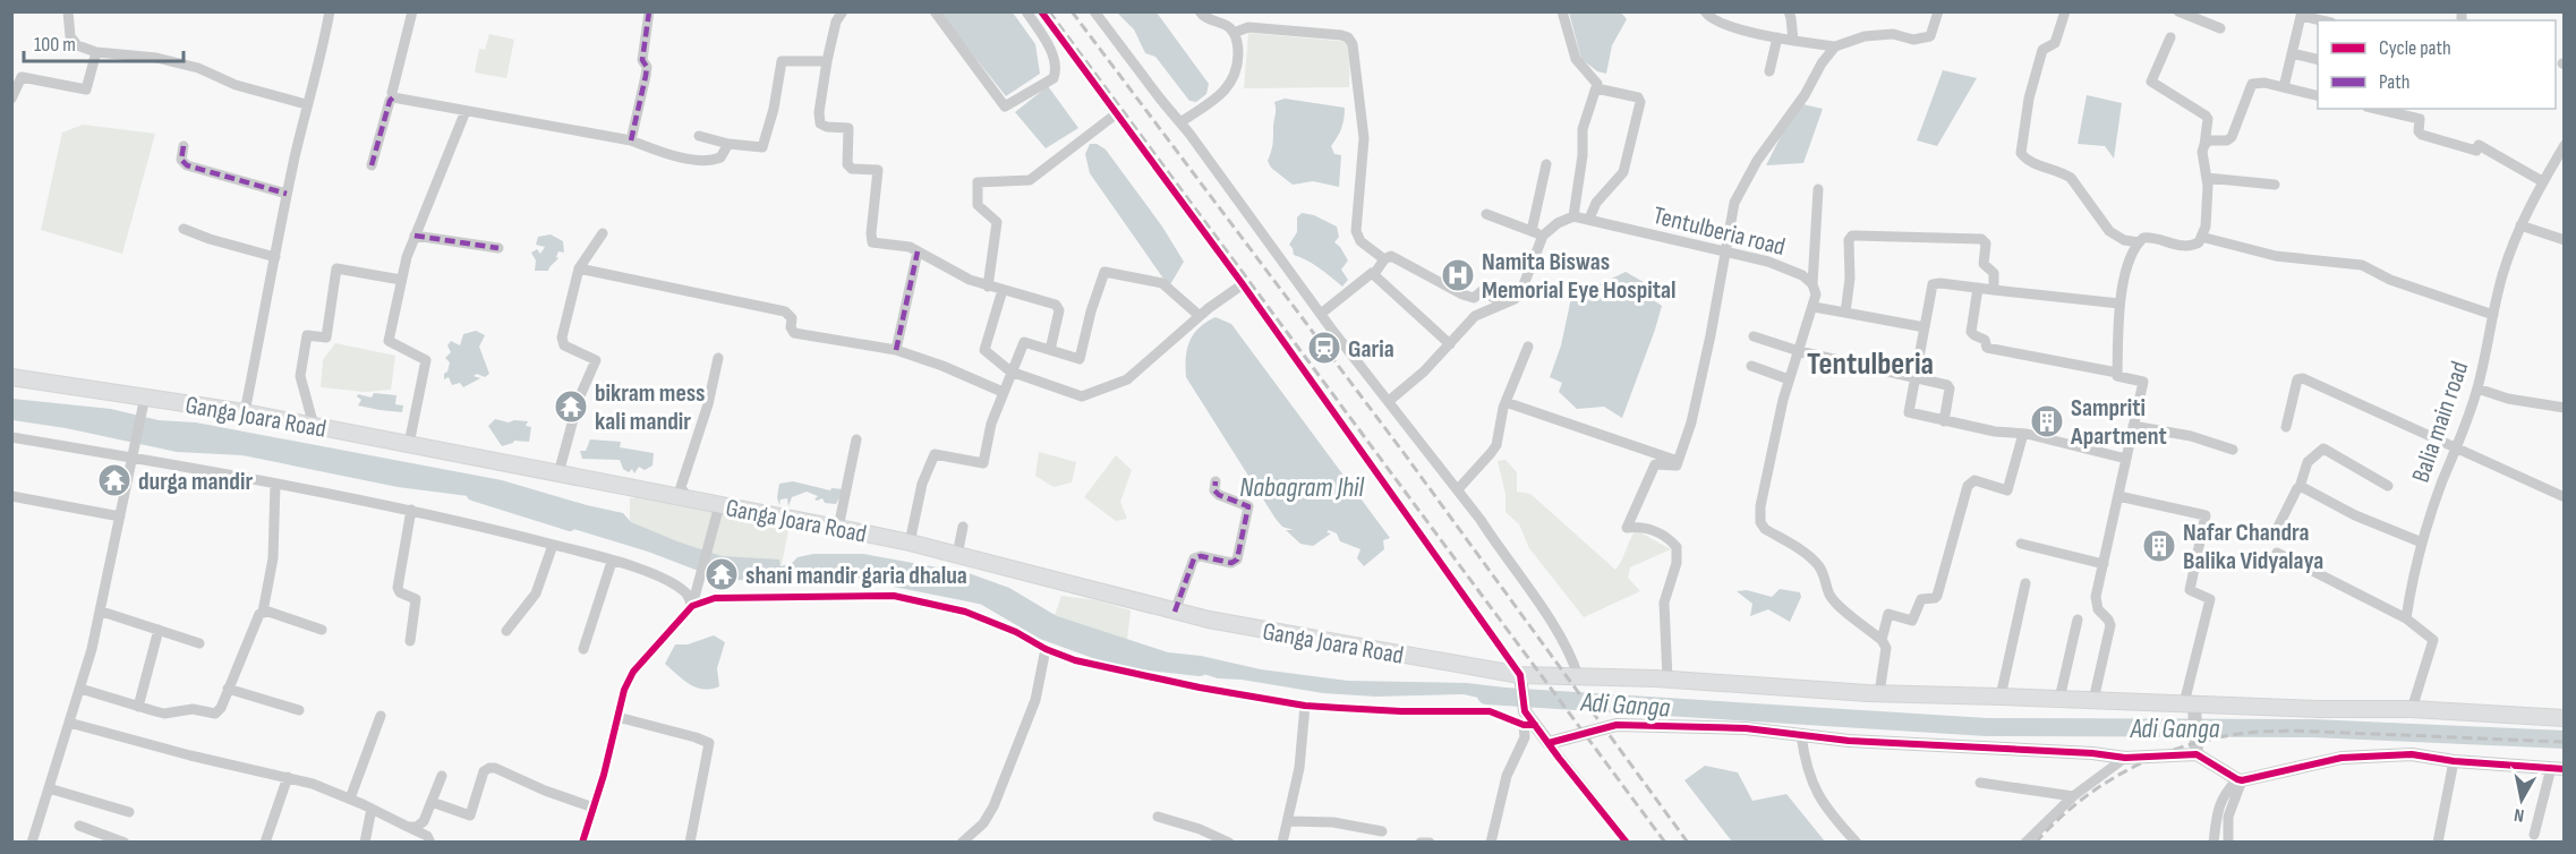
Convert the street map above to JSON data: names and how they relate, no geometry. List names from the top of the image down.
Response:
{
  "streets": {
    "main road": ["Ganga Joara Road"],
    "street": ["Tentulberia road", "Balia main road"]
  },
  "districts": ["Tentulberia"],
  "water": ["Nabagram Jhil", "Adi Ganga"],
  "places": {
    "hospital": ["Namita Biswas Memorial Eye Hospital"],
    "station": ["Garia"],
    "temple": ["bikram mess kali mandir", "durga mandir", "shani mandir garia dhalua"],
    "building": ["Sampriti Apartment", "Nafar Chandra Balika Vidyalaya"]
  },
  "legend": ["Cycle path", "Path"],
  "scale_bar": "100 m",
  "north": "bottom"
}
